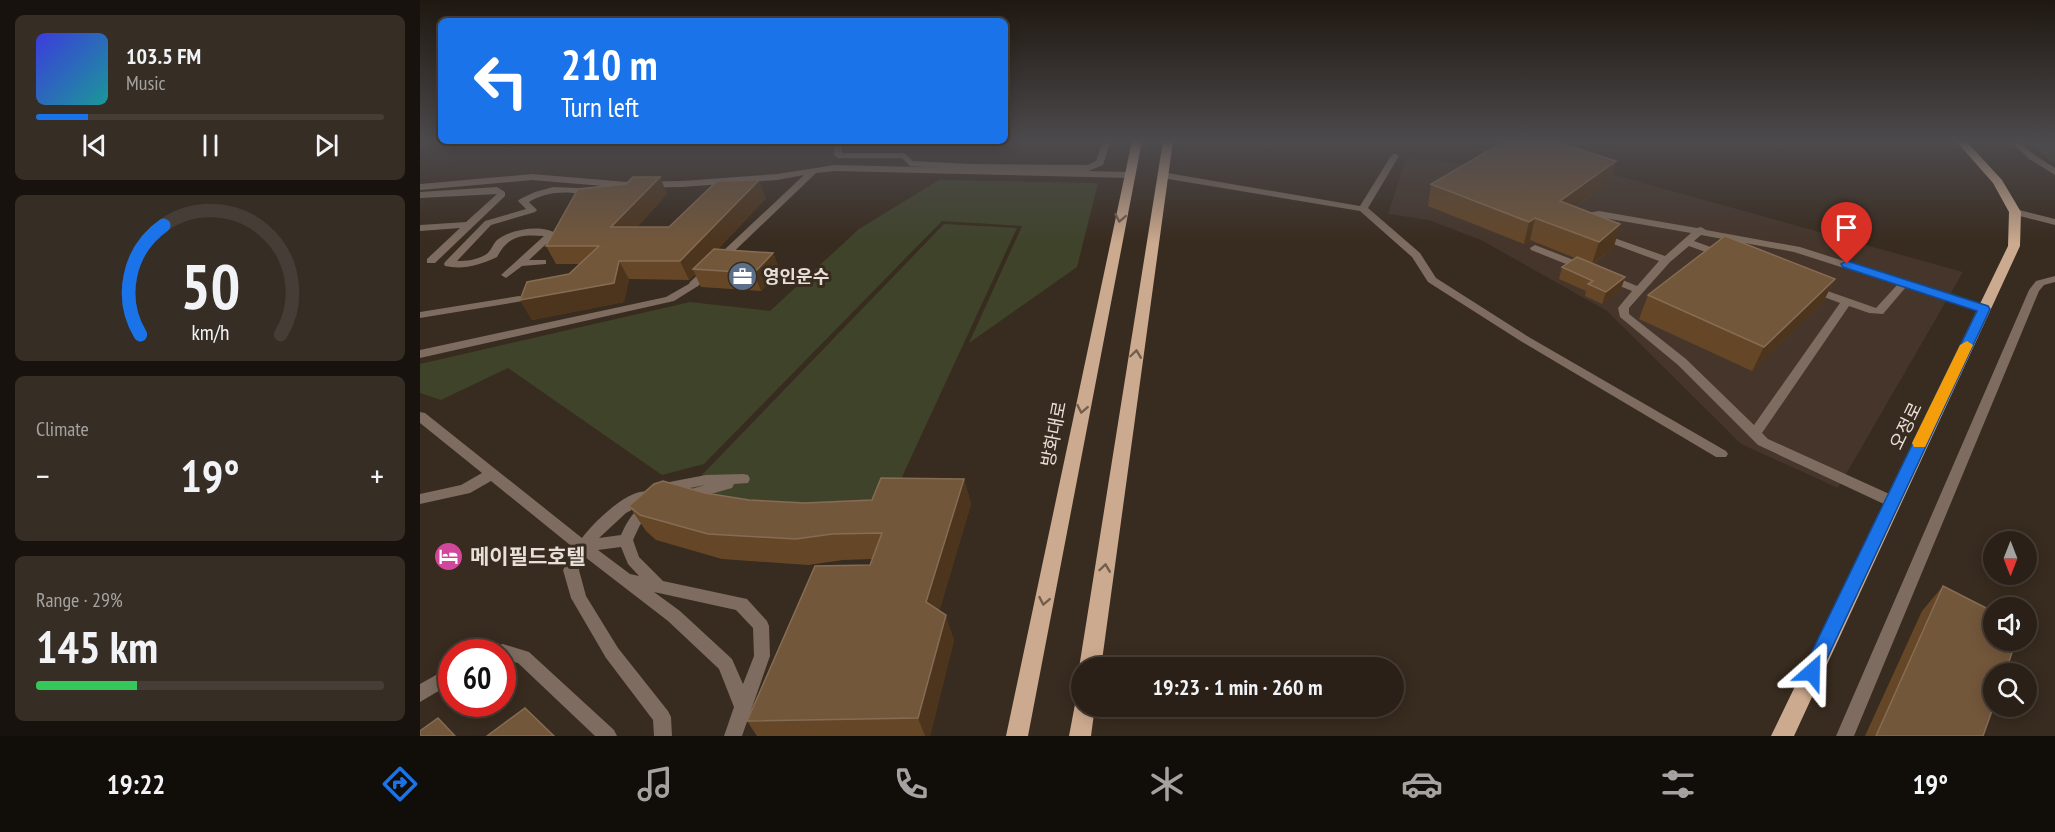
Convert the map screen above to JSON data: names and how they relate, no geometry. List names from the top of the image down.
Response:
{
  "streets": {
    "main road": ["오정로", "방화대로"]
  },
  "places": {
    "office": ["영인운수"],
    "hotel": ["메이필드호텔"]
  },
  "north": "bottom",
  "page": {
    "turn": ["210 m", "Turn left"],
    "song": ["103.5 FM", "Music"],
    "tile": [
      "Climate",
      ["Range · 29%", "145 km"]
    ],
    "heat": ["−", "19°", "+"],
    "limit": "60",
    "trip": "19:23 · 1 min · 260 m",
    "tabs": ["19:22", "19°"],
    "gauge": ["50", "km/h"]
  }
}
